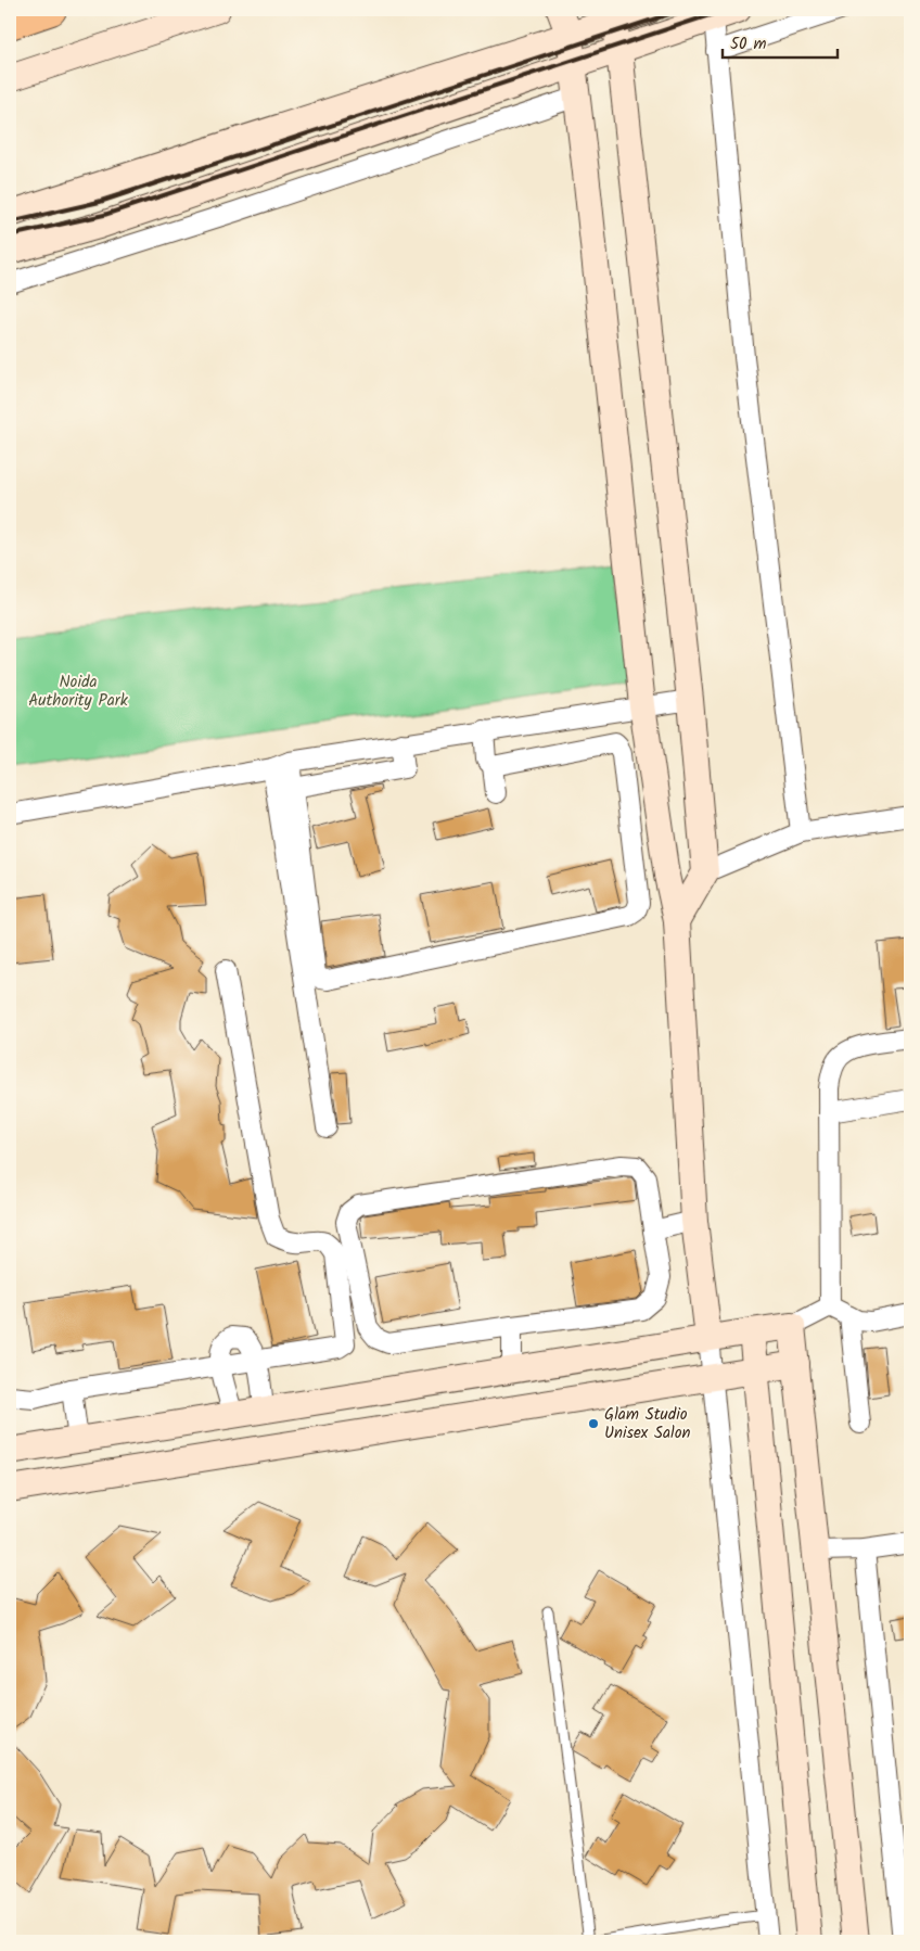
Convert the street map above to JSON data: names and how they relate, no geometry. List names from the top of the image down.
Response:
{
  "parks": ["Noida Authority Park"],
  "places": ["Glam Studio Unisex Salon"],
  "scale_bar": "50 m"
}
